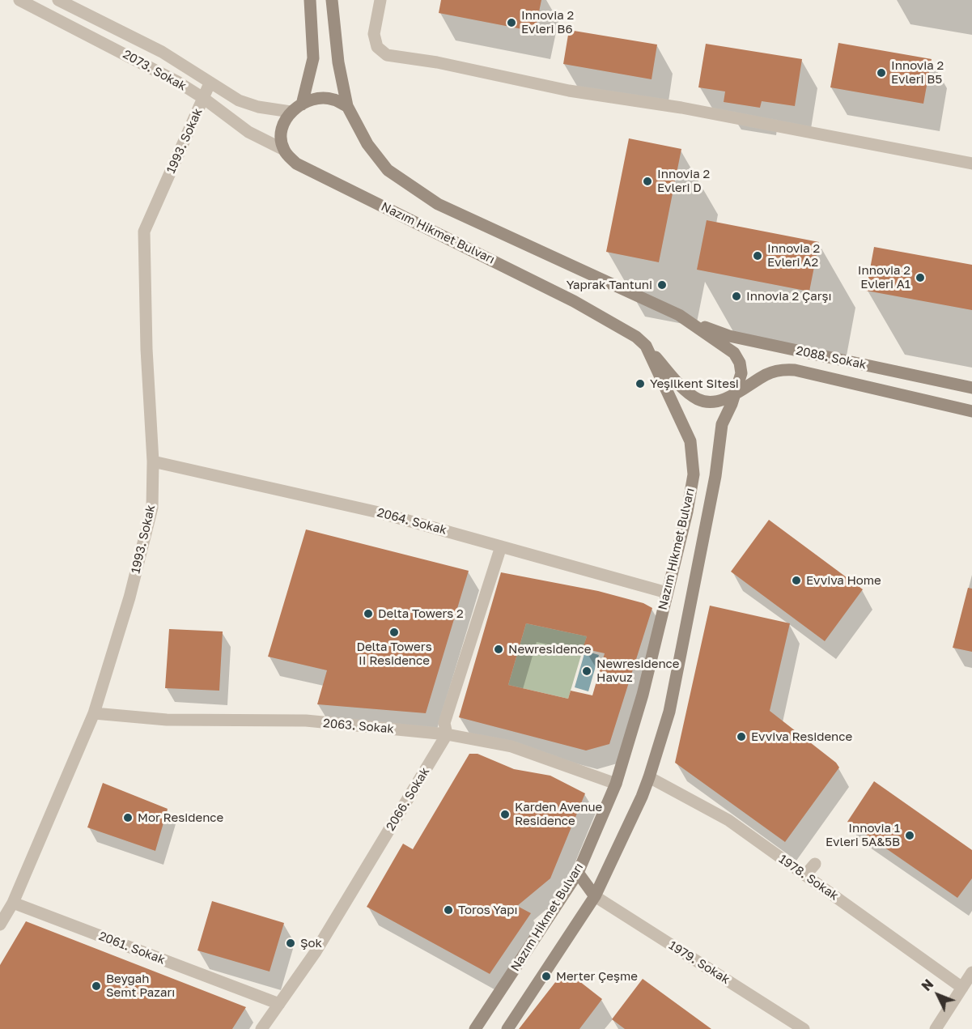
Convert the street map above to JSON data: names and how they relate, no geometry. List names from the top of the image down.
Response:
{
  "streets": {
    "main road": ["Nazım Hikmet Bulvarı", "2088. Sokak"],
    "street": [
      "2073. Sokak",
      "1993. Sokak",
      "2064. Sokak",
      "2063. Sokak",
      "2066. Sokak",
      "1978. Sokak",
      "2061. Sokak",
      "1979. Sokak"
    ]
  },
  "crossings": [
    ["2073. Sokak", "1993. Sokak"],
    ["2073. Sokak", "Nazım Hikmet Bulvarı"],
    ["1993. Sokak", "2064. Sokak"],
    ["1993. Sokak", "2063. Sokak"],
    ["1993. Sokak", "2061. Sokak"],
    ["Nazım Hikmet Bulvarı", "2088. Sokak"],
    ["Nazım Hikmet Bulvarı", "2064. Sokak"],
    ["Nazım Hikmet Bulvarı", "2063. Sokak"],
    ["Nazım Hikmet Bulvarı", "1978. Sokak"],
    ["Nazım Hikmet Bulvarı", "1979. Sokak"],
    ["2064. Sokak", "2066. Sokak"],
    ["2063. Sokak", "2066. Sokak"],
    ["2066. Sokak", "2061. Sokak"]
  ],
  "places": [
    "Innovia 2 Evleri B6",
    "Innovia 2 Evleri B5",
    "Innovia 2 Evleri D",
    "Innovia 2 Evleri A2",
    "Innovia 2 Evleri A1",
    "Yaprak Tantuni",
    "Innovia 2 Çarşı",
    "Yeşilkent Sitesi",
    "Evviva Home",
    "Delta Towers 2",
    "Delta Towers II Residence",
    "Newresidence",
    "Newresidence Havuz",
    "Evviva Residence",
    "Karden Avenue Residence",
    "Mor Residence",
    "Innovia 1 Evleri 5A&5B",
    "Toros Yapı",
    "Şok",
    "Merter Çeşme",
    "Beygah Semt Pazarı"
  ],
  "north": "top left"
}
